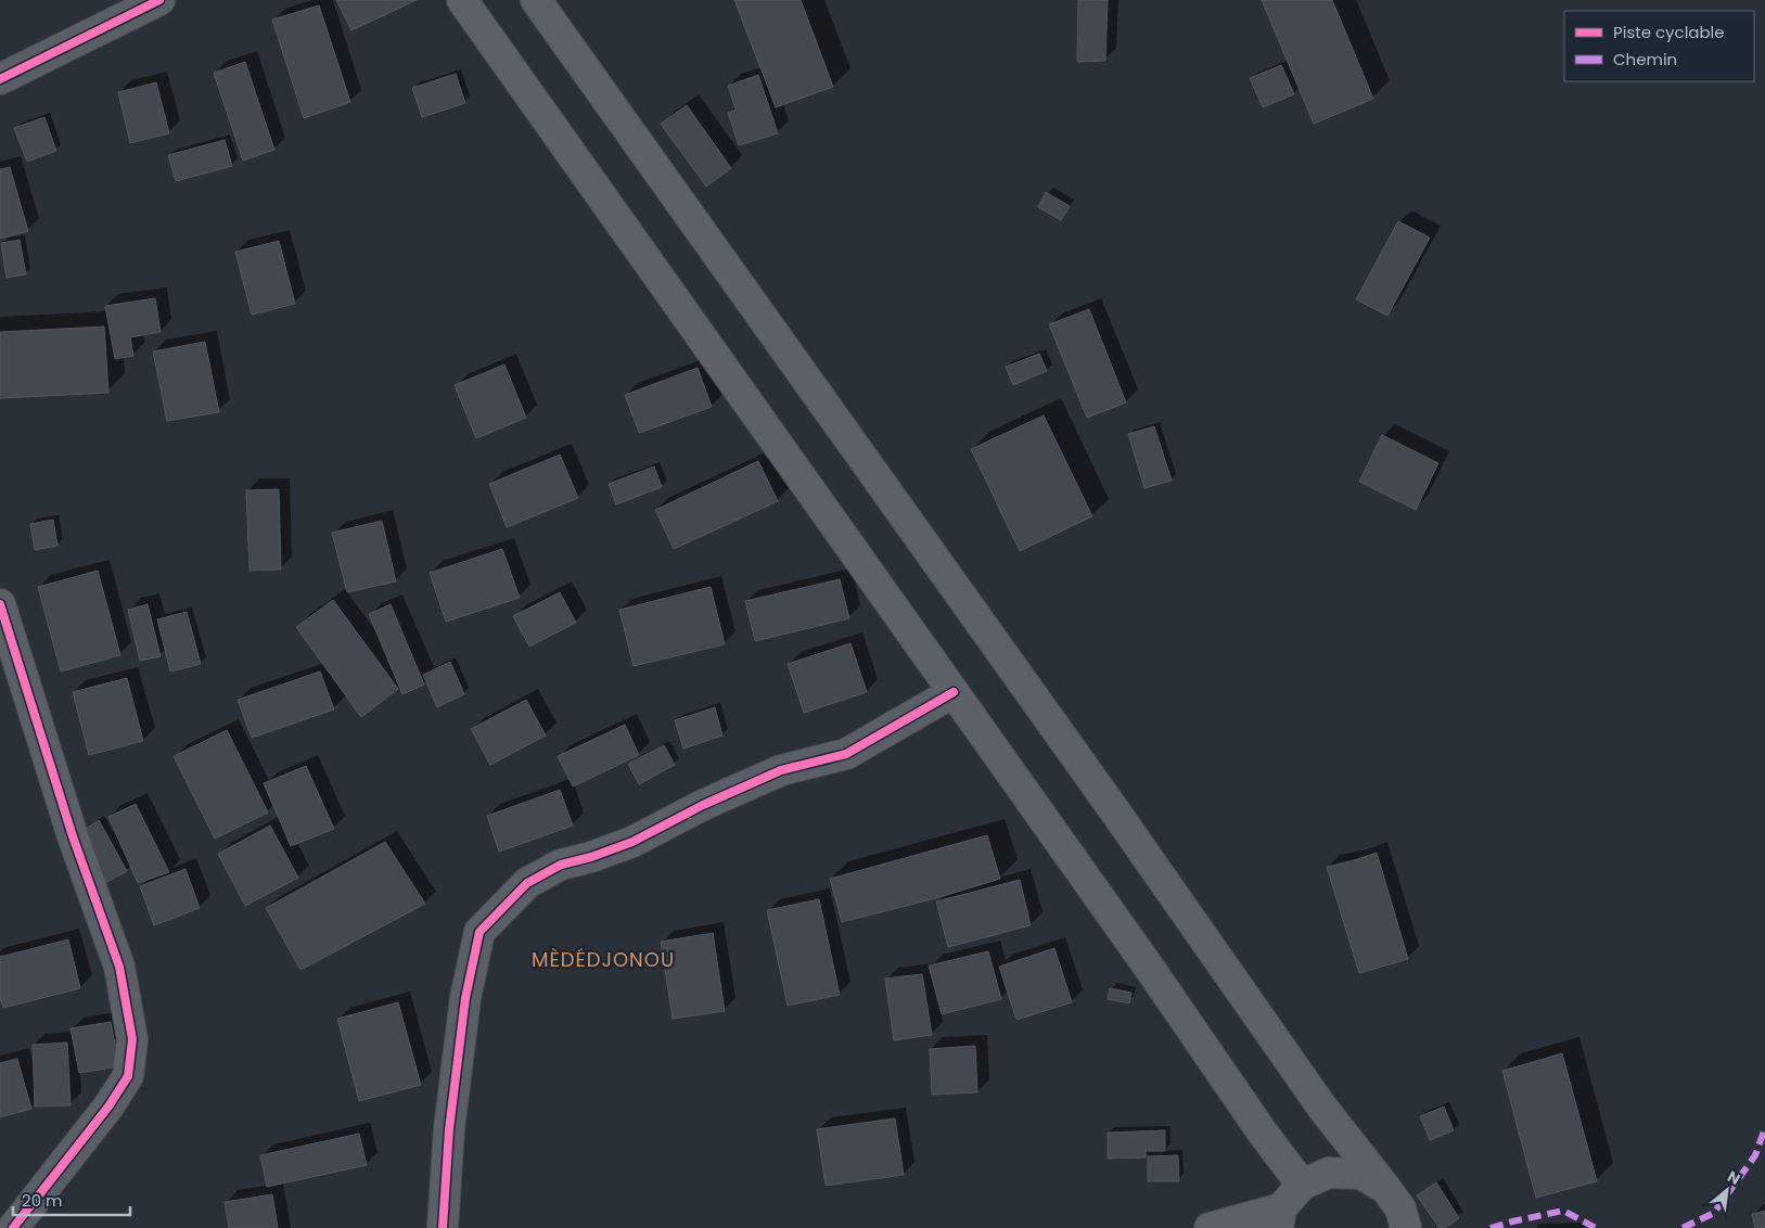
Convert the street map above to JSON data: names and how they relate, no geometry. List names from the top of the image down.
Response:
{
  "districts": ["MÈDÉDJONOU"],
  "legend": ["Piste cyclable", "Chemin"],
  "scale_bar": "20 m",
  "north": "top right"
}
